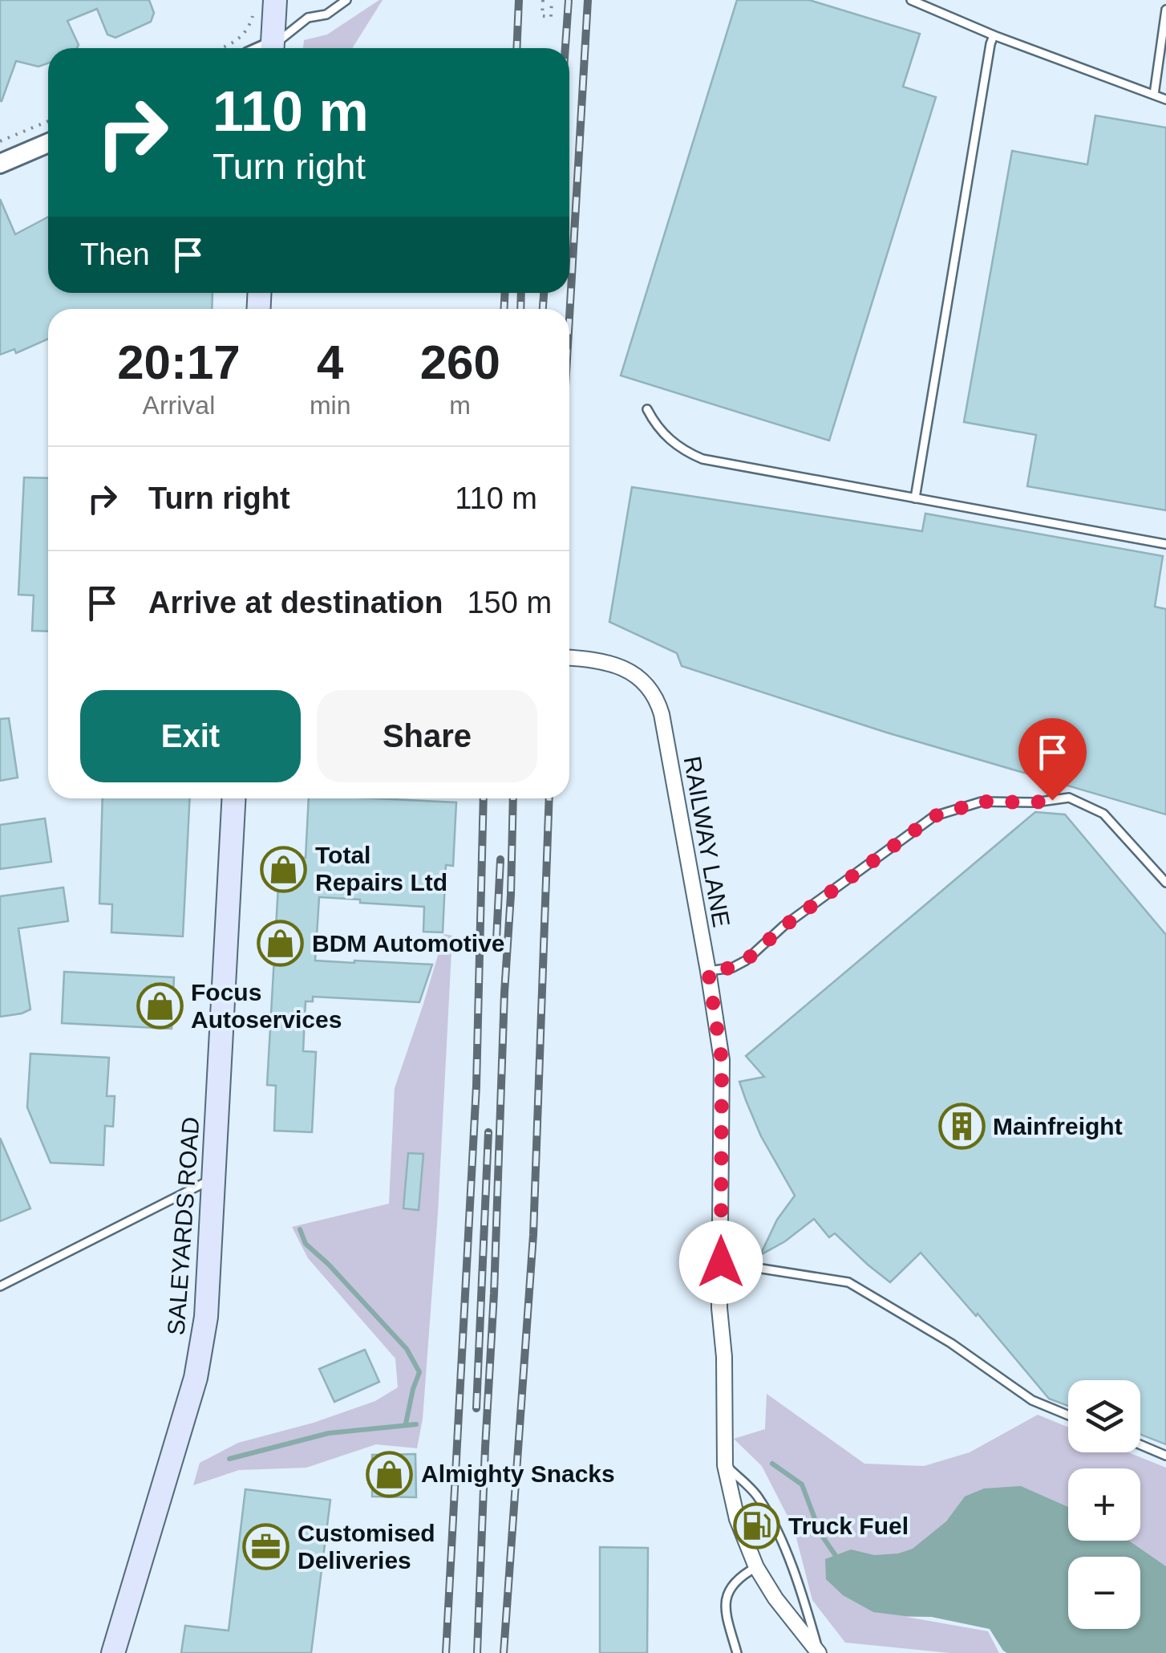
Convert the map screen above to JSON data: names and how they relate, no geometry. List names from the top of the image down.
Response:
{
  "streets": {
    "main road": ["SALEYARDS ROAD"],
    "street": ["RAILWAY LANE"]
  },
  "places": {
    "shop": [
      "Total Repairs Ltd",
      "BDM Automotive",
      "Focus Autoservices",
      "Almighty Snacks"
    ],
    "building": ["Mainfreight"],
    "fuel station": ["Truck Fuel"],
    "office": ["Customised Deliveries"]
  },
  "page": {
    "turn": ["110 m", "Turn right"],
    "then": "Then",
    "eta": [
      "20:17",
      "Arrival",
      "4",
      "min",
      "260",
      "m"
    ],
    "list": [
      {
        "name": "Turn right",
        "value": "110 m"
      },
      {
        "name": "Arrive at destination",
        "value": "150 m"
      }
    ],
    "buttons": ["Exit", "Share"],
    "map_buttons": ["+", "−"]
  }
}
